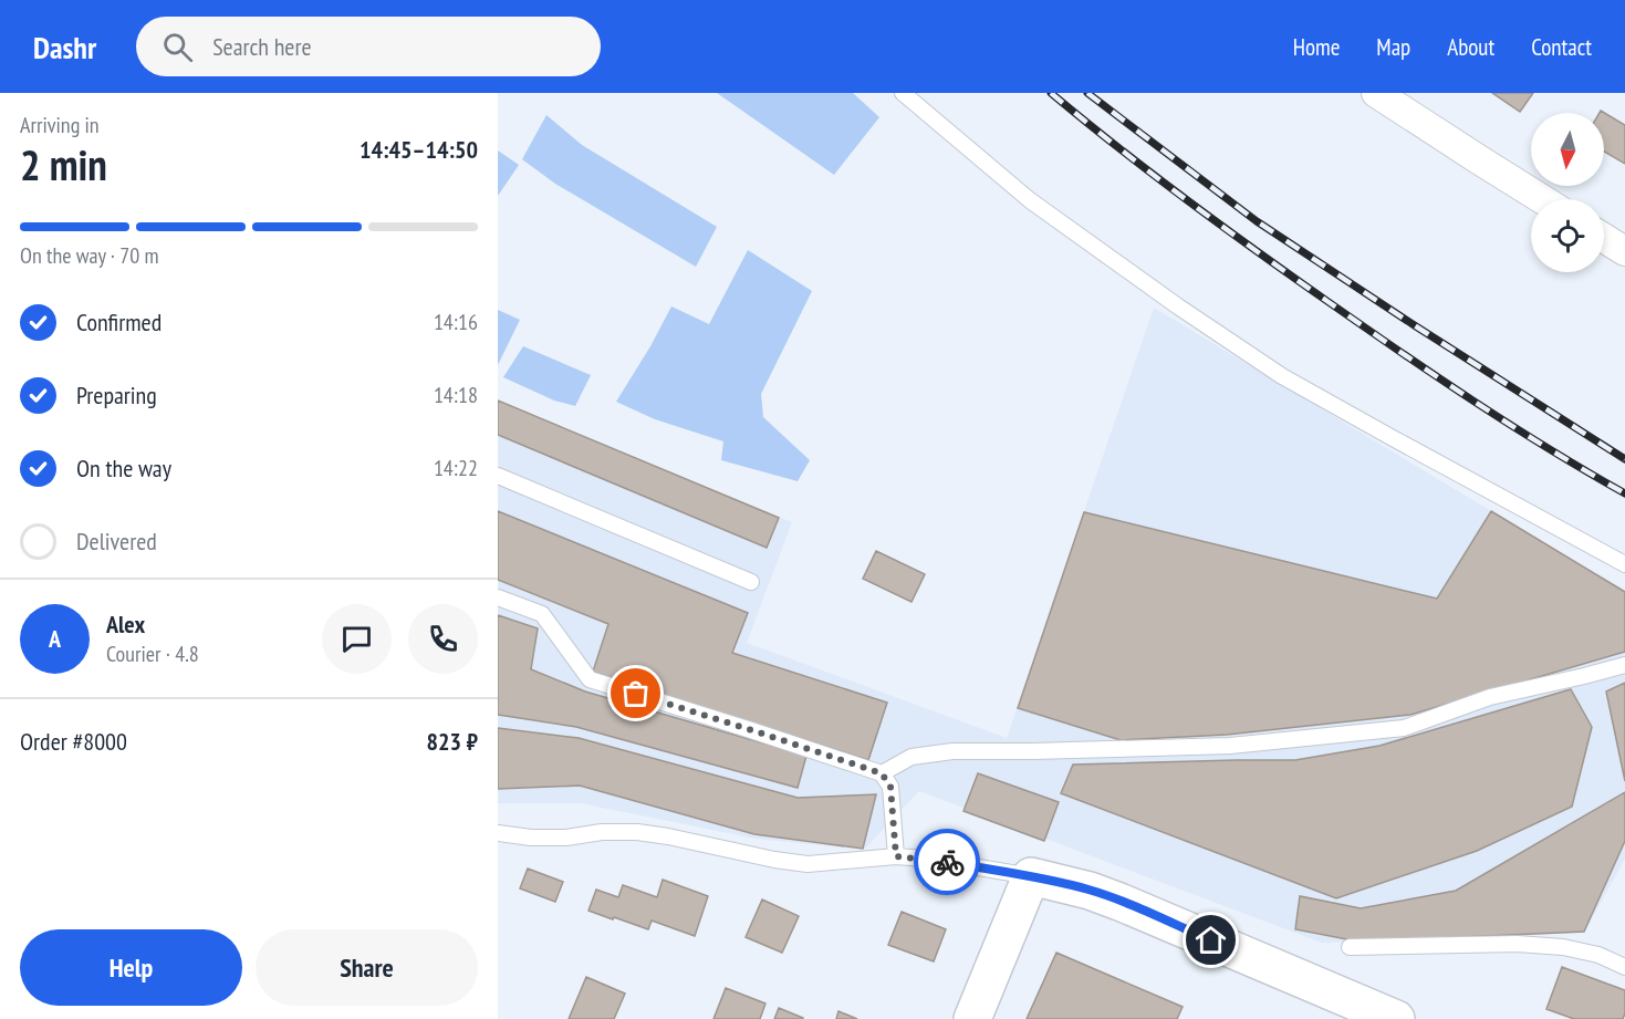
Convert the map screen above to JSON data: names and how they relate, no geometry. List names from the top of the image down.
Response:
{
  "north": "bottom",
  "page": {
    "header": "Dashr",
    "search": "Search here",
    "nav": [
      "Home",
      "Map",
      "About",
      "Contact"
    ],
    "heading": ["2 min", "Arriving in", "14:45–14:50"],
    "panel": [
      "Alex",
      "Courier · 4.8",
      "Order #8000",
      "823 ₽"
    ],
    "bar": "On the way · 70 m",
    "list": [
      ["Confirmed", "14:16"],
      ["Preparing", "14:18"],
      ["On the way", "14:22"],
      "Delivered"
    ],
    "round": "A",
    "buttons": ["Help", "Share"]
  }
}
